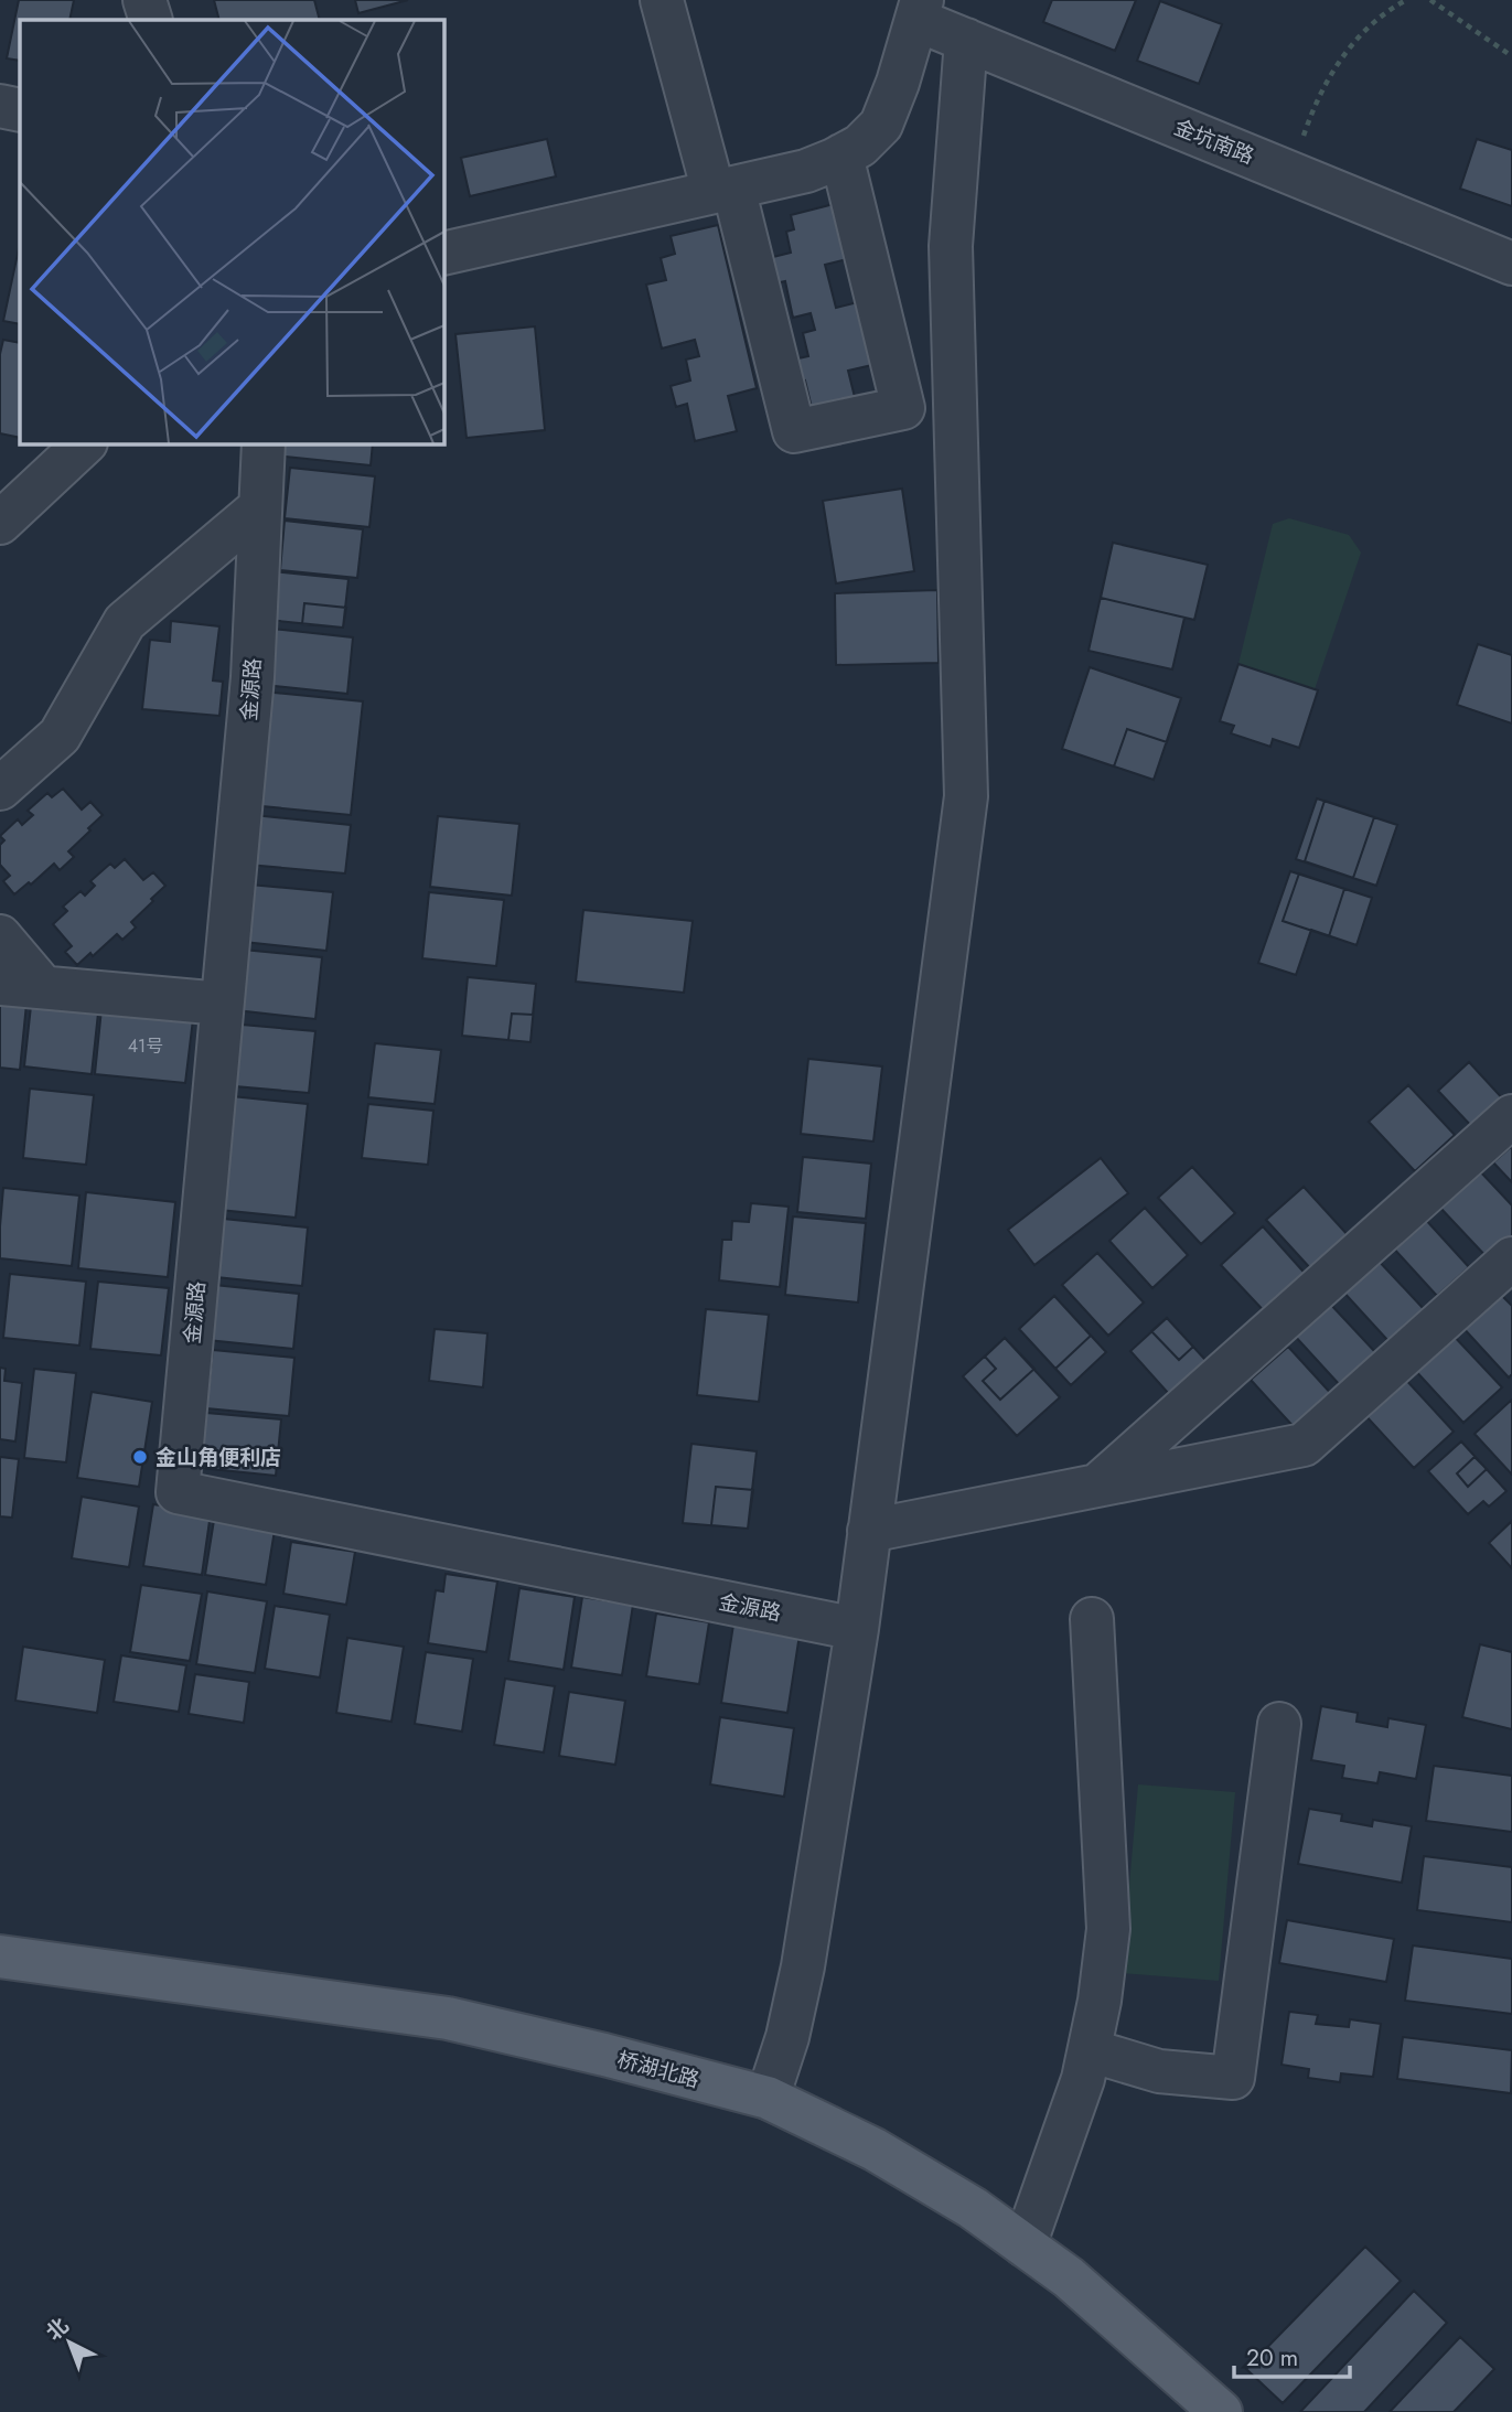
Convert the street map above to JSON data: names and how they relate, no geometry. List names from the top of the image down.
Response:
{
  "streets": {
    "main road": ["桥湖北路"],
    "street": ["金坑南路", "金源路"]
  },
  "places": ["金山角便利店"],
  "house_numbers": ["41号"],
  "scale_bar": "20 m",
  "north": "top left"
}
